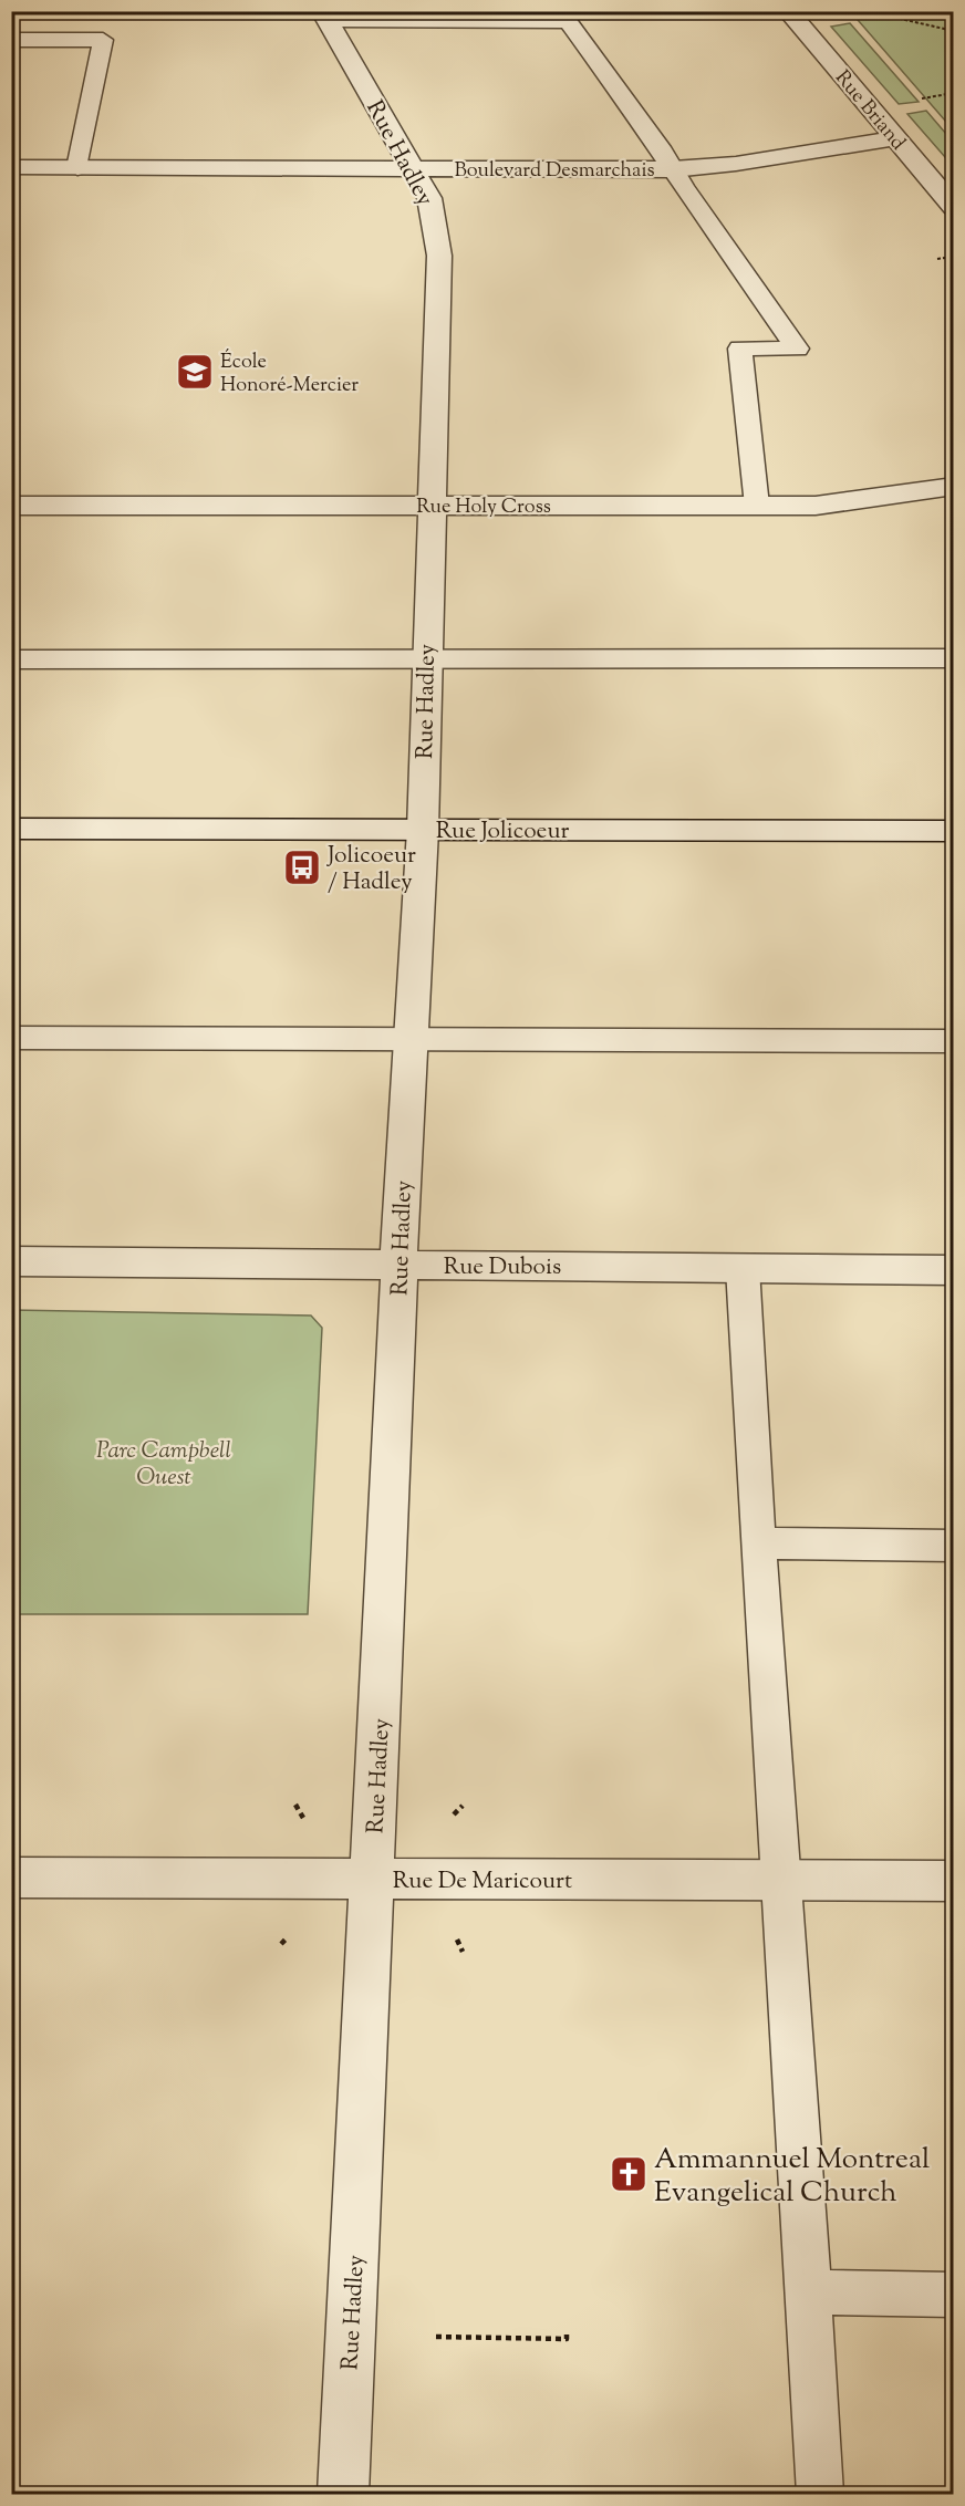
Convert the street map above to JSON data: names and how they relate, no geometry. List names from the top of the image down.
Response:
{
  "streets": {
    "street": [
      "Rue Briand",
      "Rue Hadley",
      "Boulevard Desmarchais",
      "Rue Holy Cross",
      "Rue Jolicoeur",
      "Rue Dubois",
      "Rue De Maricourt"
    ]
  },
  "crossings": [
    ["Rue Briand", "Boulevard Desmarchais"],
    ["Rue Hadley", "Boulevard Desmarchais"],
    ["Rue Hadley", "Rue Holy Cross"],
    ["Rue Hadley", "Rue Jolicoeur"],
    ["Rue Hadley", "Rue Dubois"],
    ["Rue Hadley", "Rue De Maricourt"]
  ],
  "parks": ["Parc Campbell Ouest"],
  "places": {
    "school or university": ["École Honoré-Mercier"],
    "bus stop": ["Jolicoeur / Hadley"],
    "church": ["Ammannuel Montreal Evangelical Church"]
  }
}
